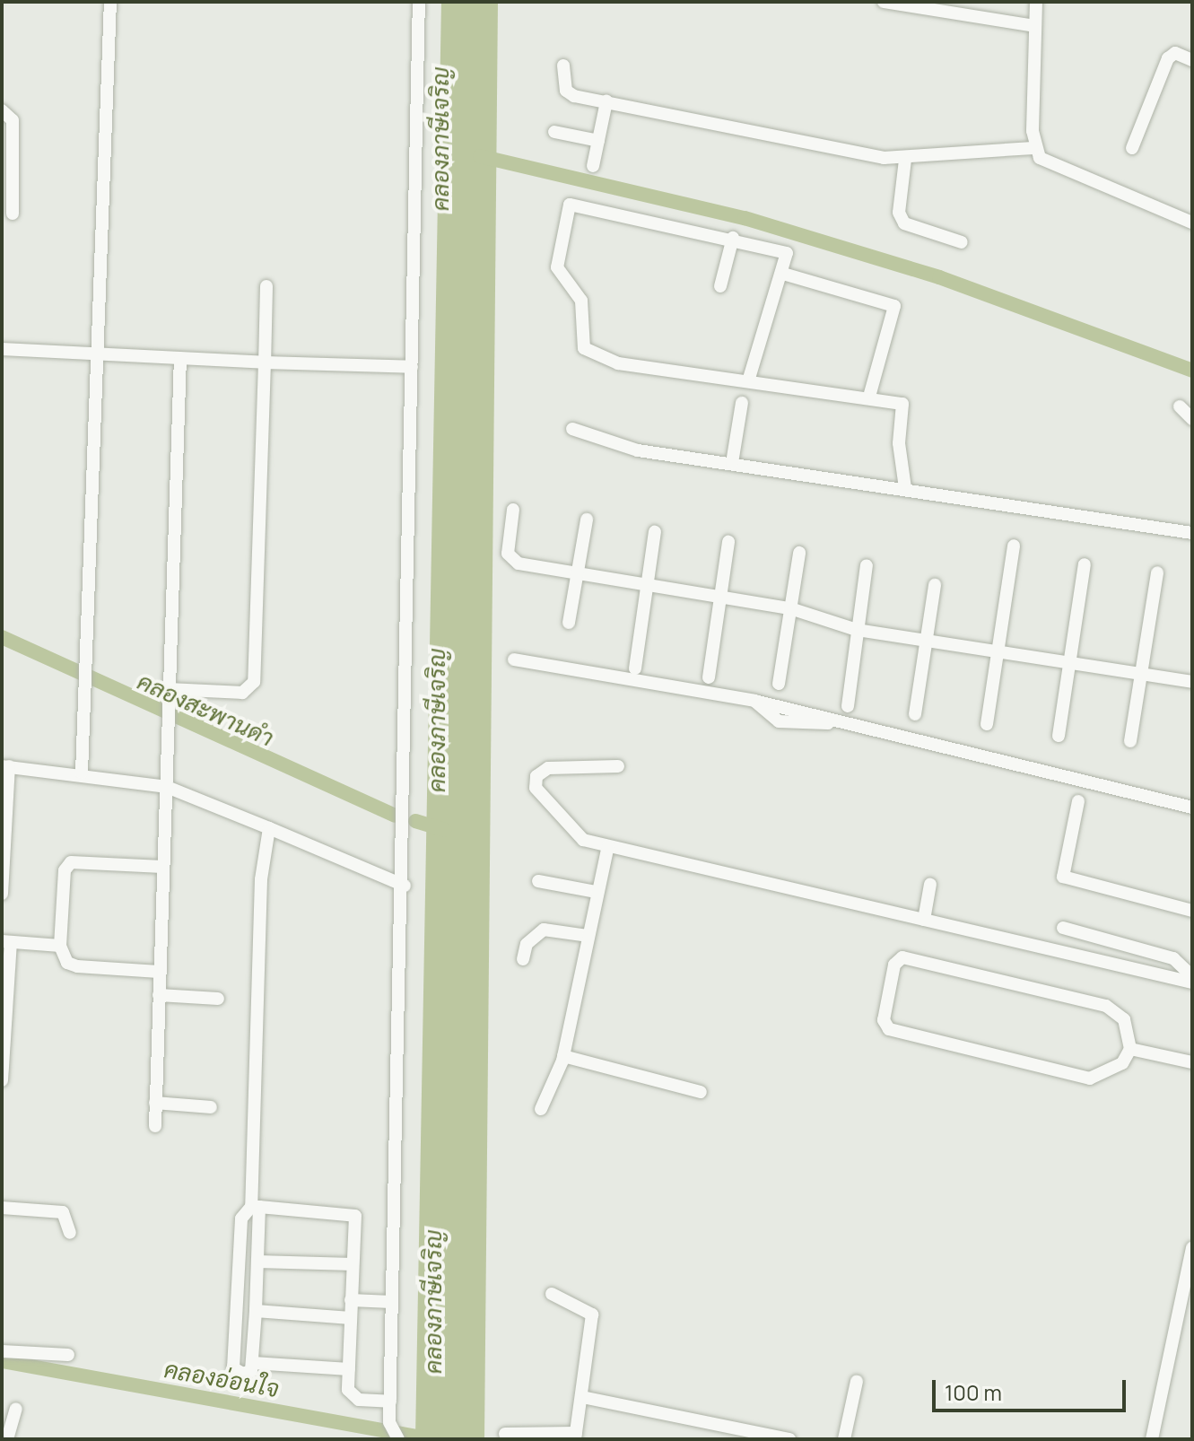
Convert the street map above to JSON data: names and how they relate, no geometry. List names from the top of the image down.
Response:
{
  "water": ["คลองภาษีเจริญ", "คลองสะพานดำ", "คลองอ่อนใจ"],
  "scale_bar": "100 m"
}
